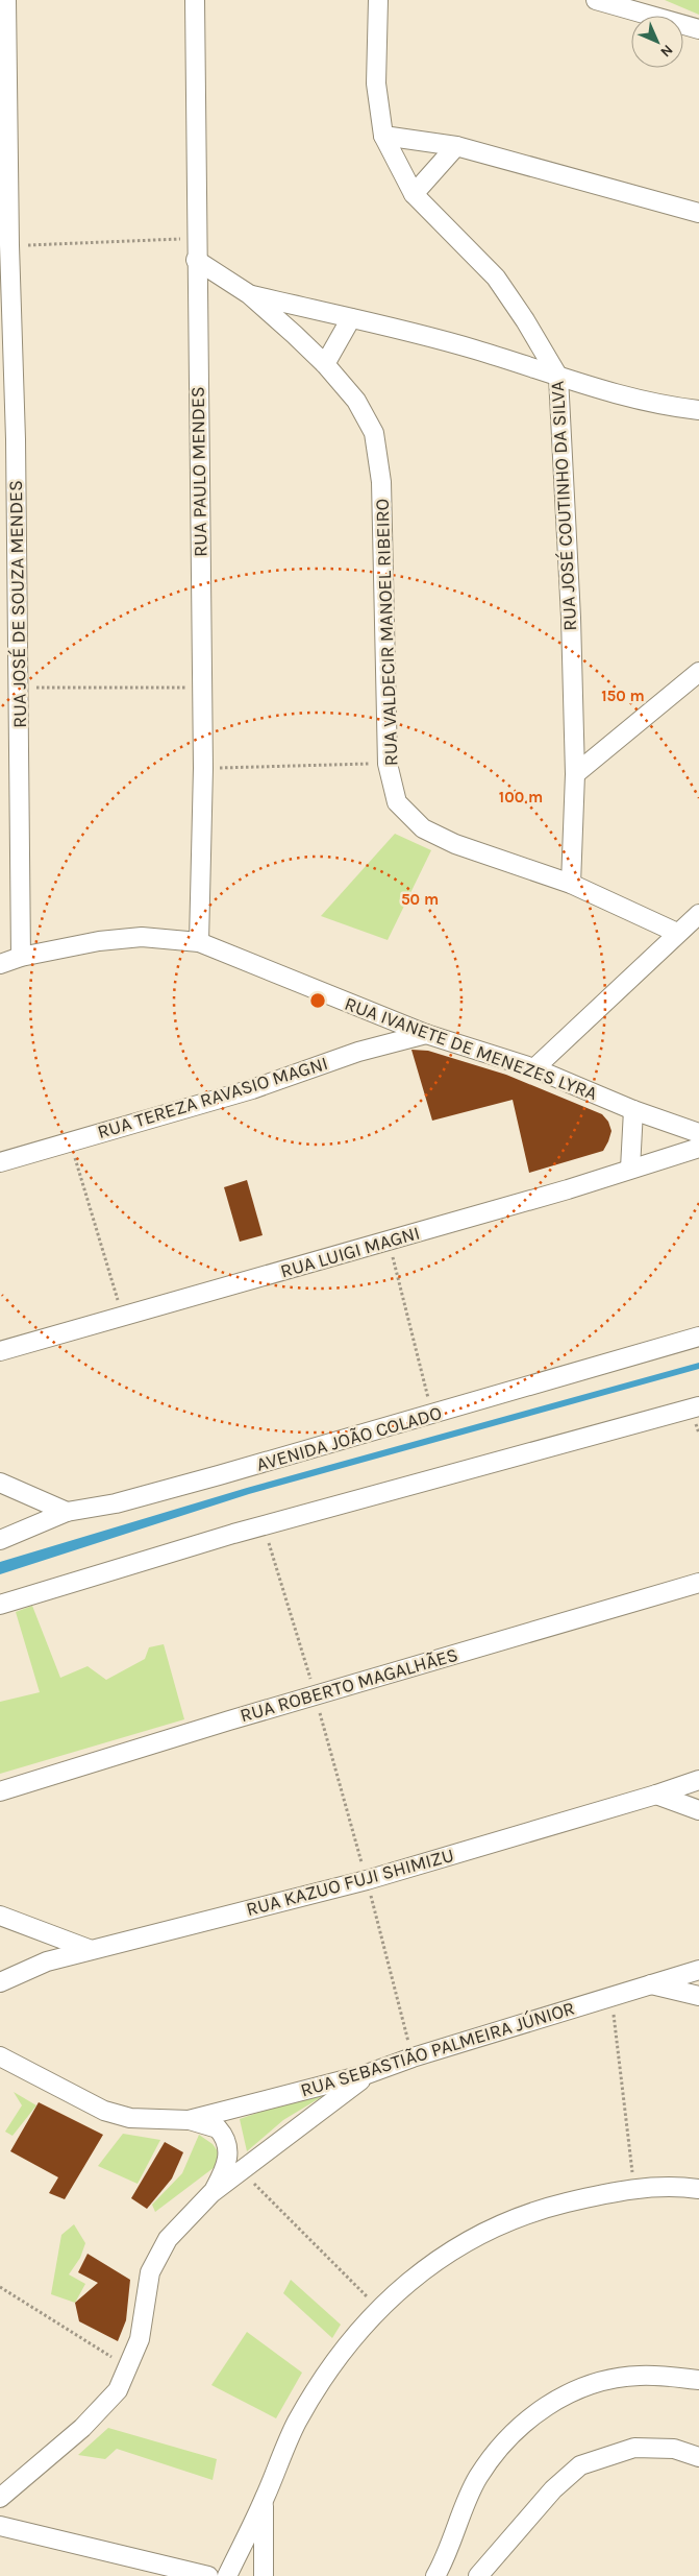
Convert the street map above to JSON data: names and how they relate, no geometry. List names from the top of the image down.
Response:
{
  "streets": {
    "street": [
      "RUA PAULO MENDES",
      "RUA JOSÉ COUTINHO DA SILVA",
      "RUA JOSÉ DE SOUZA MENDES",
      "RUA VALDECIR MANOEL RIBEIRO",
      "RUA IVANETE DE MENEZES LYRA",
      "RUA TEREZA RAVASIO MAGNI",
      "RUA LUIGI MAGNI",
      "AVENIDA JOÃO COLADO",
      "RUA ROBERTO MAGALHÃES",
      "RUA KAZUO FUJI SHIMIZU",
      "RUA SEBASTIÃO PALMEIRA JÚNIOR"
    ]
  },
  "crossings": [
    ["RUA PAULO MENDES", "RUA VALDECIR MANOEL RIBEIRO"],
    ["RUA PAULO MENDES", "RUA IVANETE DE MENEZES LYRA"],
    ["RUA JOSÉ COUTINHO DA SILVA", "RUA VALDECIR MANOEL RIBEIRO"],
    ["RUA JOSÉ DE SOUZA MENDES", "RUA IVANETE DE MENEZES LYRA"],
    ["RUA IVANETE DE MENEZES LYRA", "RUA TEREZA RAVASIO MAGNI"]
  ],
  "north": "bottom right",
  "rings": ["150 m", "100 m", "50 m"]
}
